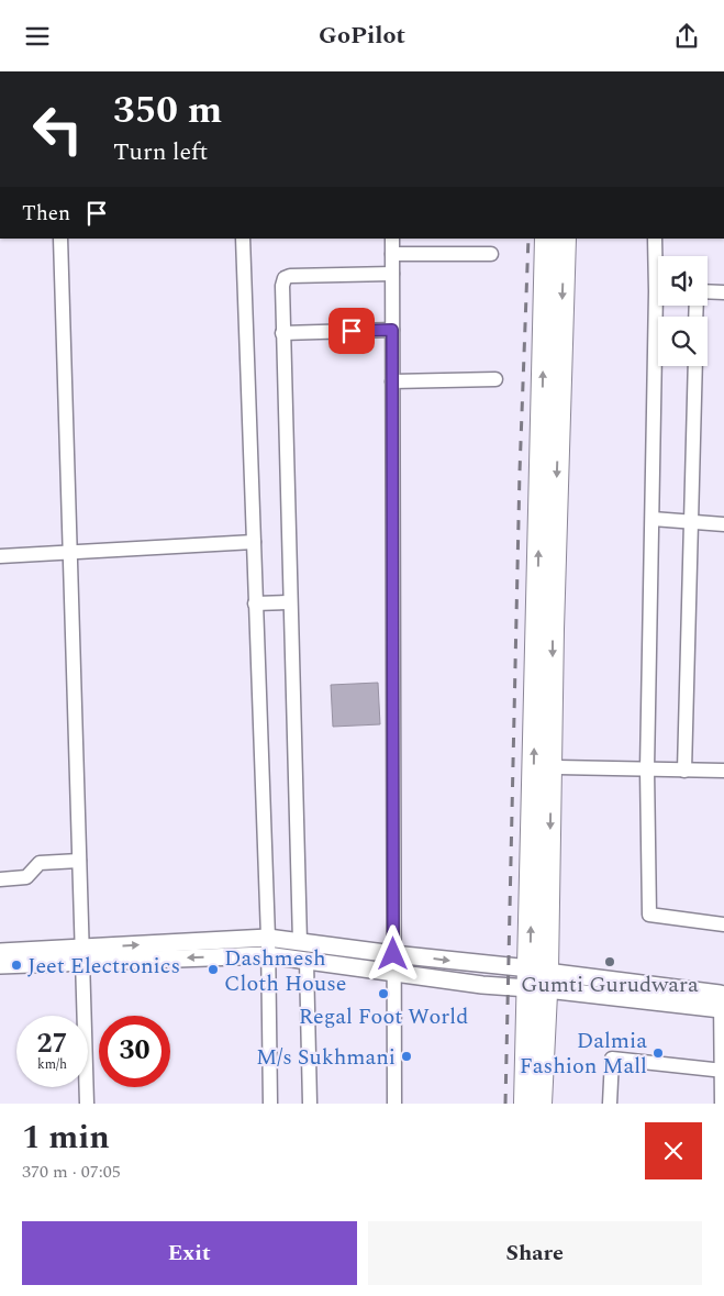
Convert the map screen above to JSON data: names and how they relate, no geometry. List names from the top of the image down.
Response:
{
  "places": [
    "Gumti Gurudwara",
    "Jeet Electronics",
    "Dashmesh Cloth House",
    "Regal Foot World",
    "Dalmia Fashion Mall",
    "M/s Sukhmani"
  ],
  "page": {
    "header": "GoPilot",
    "turn": ["350 m", "Turn left"],
    "then": "Then",
    "speed": "27 km/h",
    "limit": "30",
    "heading": ["1 min", "370 m · 07:05"],
    "buttons": ["Exit", "Share"]
  }
}
